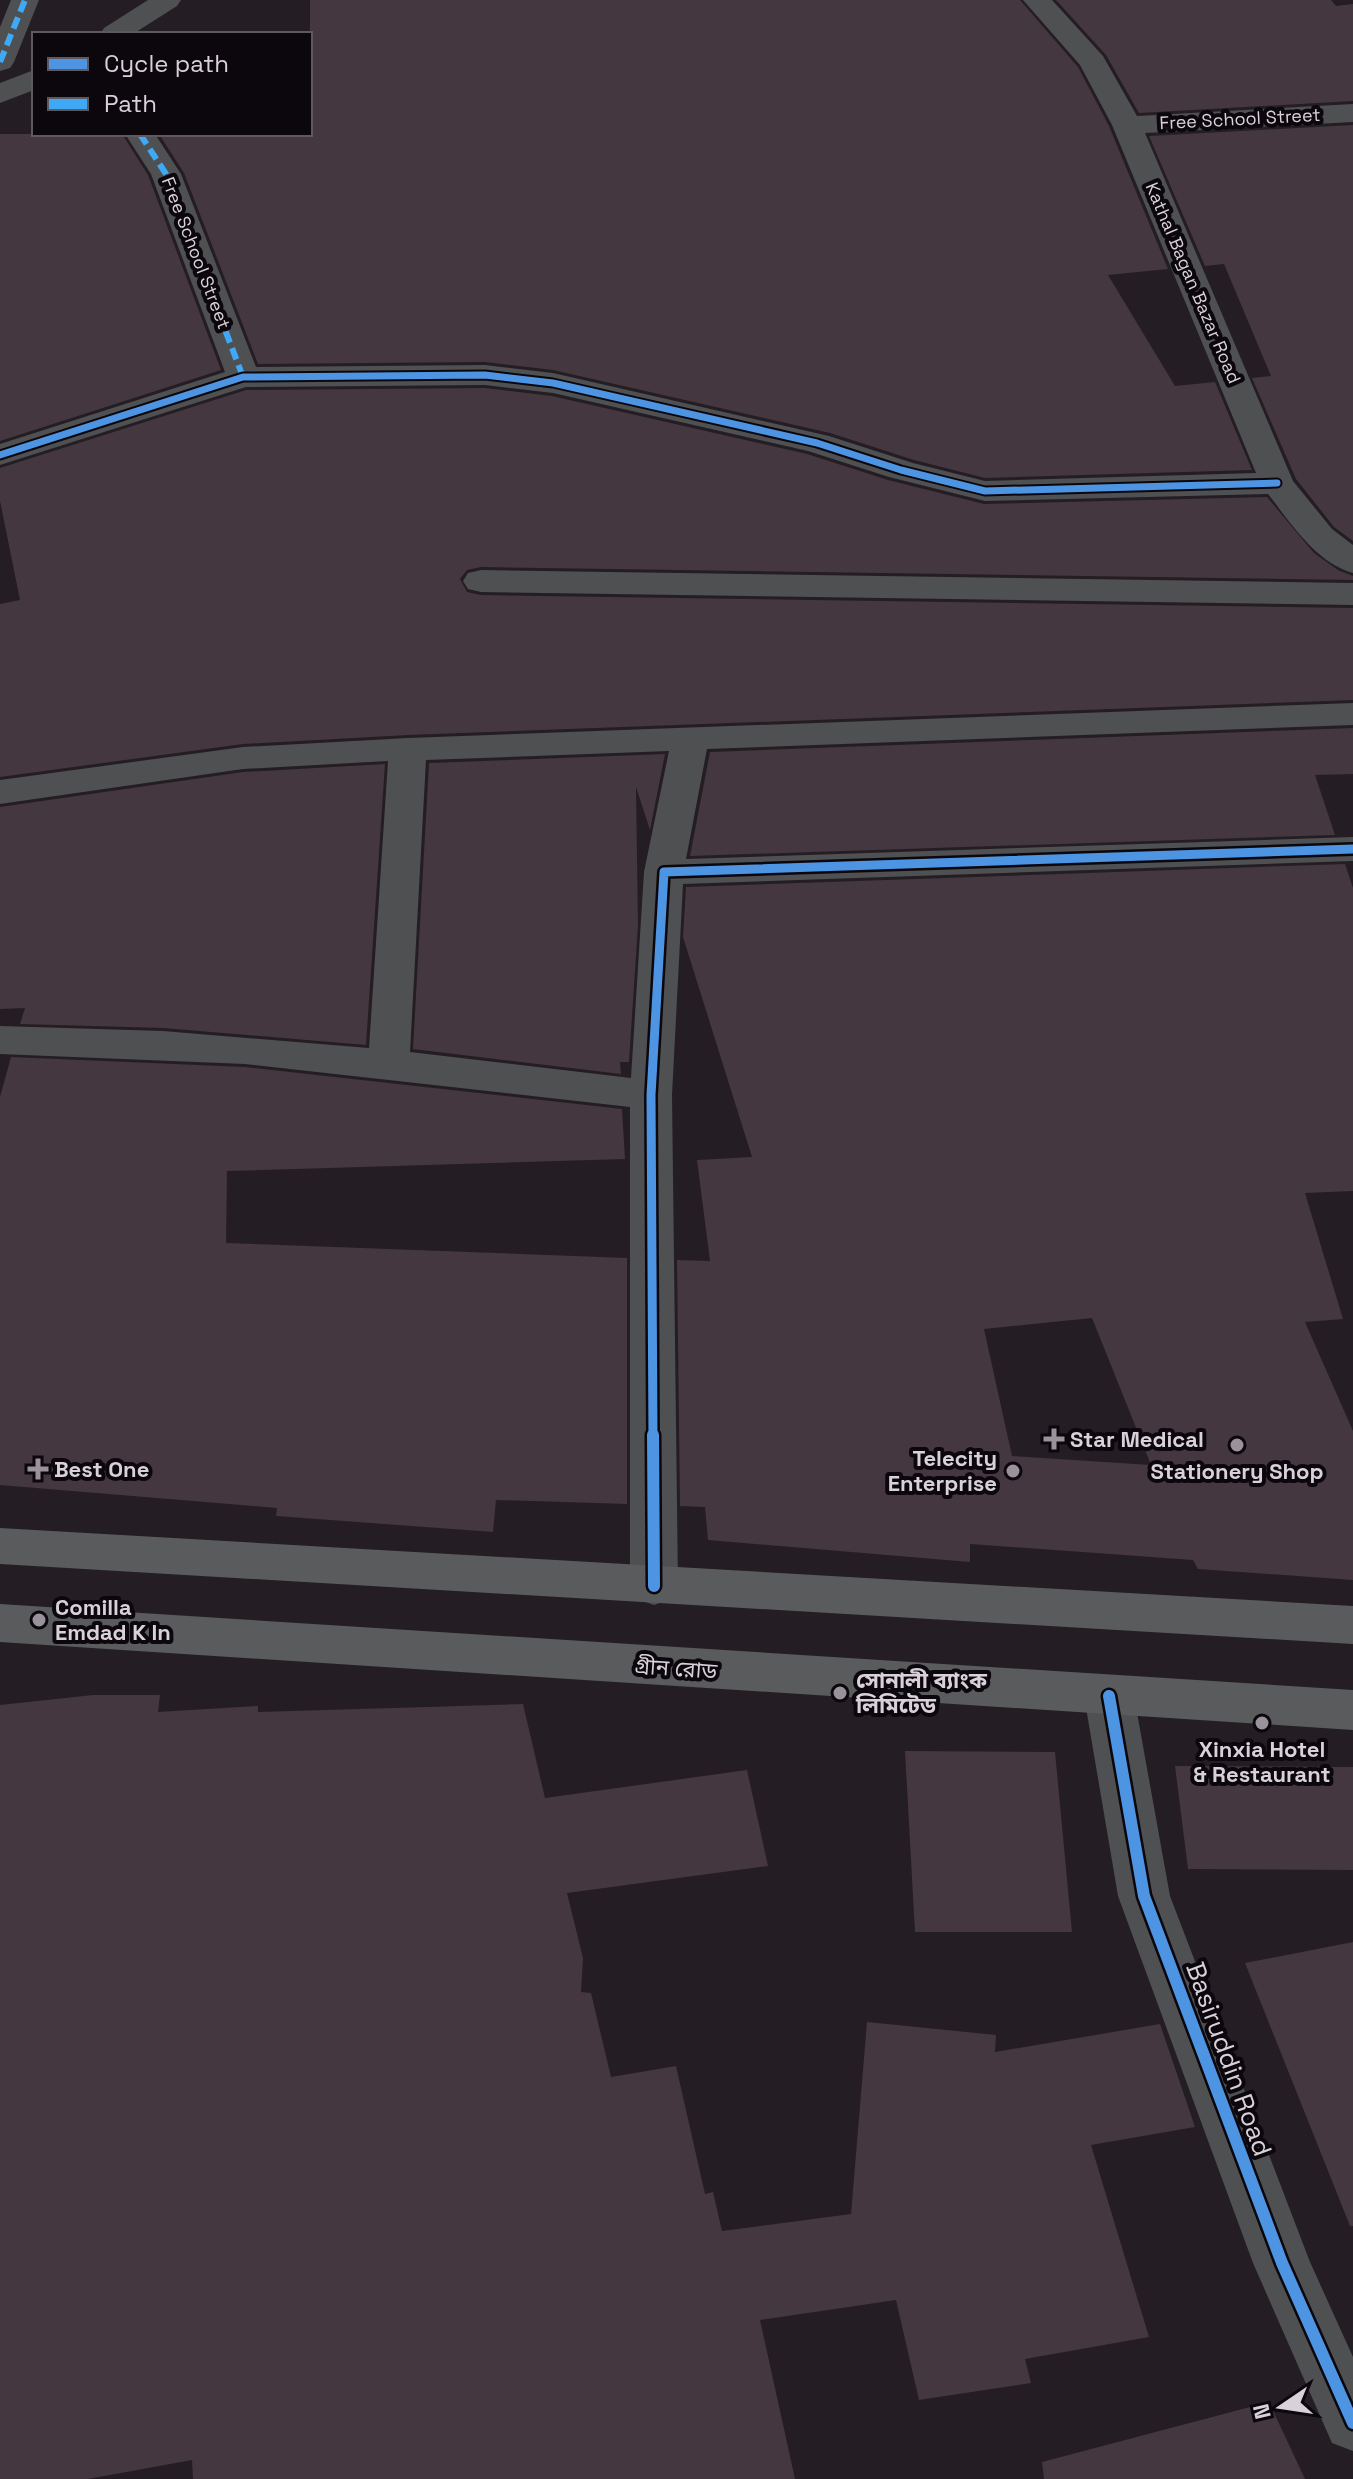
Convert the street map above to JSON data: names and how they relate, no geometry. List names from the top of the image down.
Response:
{
  "streets": {
    "main road": ["গ্রীন রোড"],
    "street": ["Free School Street", "Kathal Bagan Bazar Road", "Basiruddin Road"]
  },
  "crossings": [
    ["Free School Street", "Kathal Bagan Bazar Road"],
    ["গ্রীন রোড", "Basiruddin Road"]
  ],
  "places": {
    "health": ["Star Medical", "Best One"],
    "other": [
      "Stationery Shop",
      "Telecity Enterprise",
      "Comilla Emdad K In",
      "সোনালী ব্যাংক লিমিটেড",
      "Xinxia Hotel & Restaurant"
    ]
  },
  "legend": ["Cycle path", "Path"],
  "north": "left"
}
